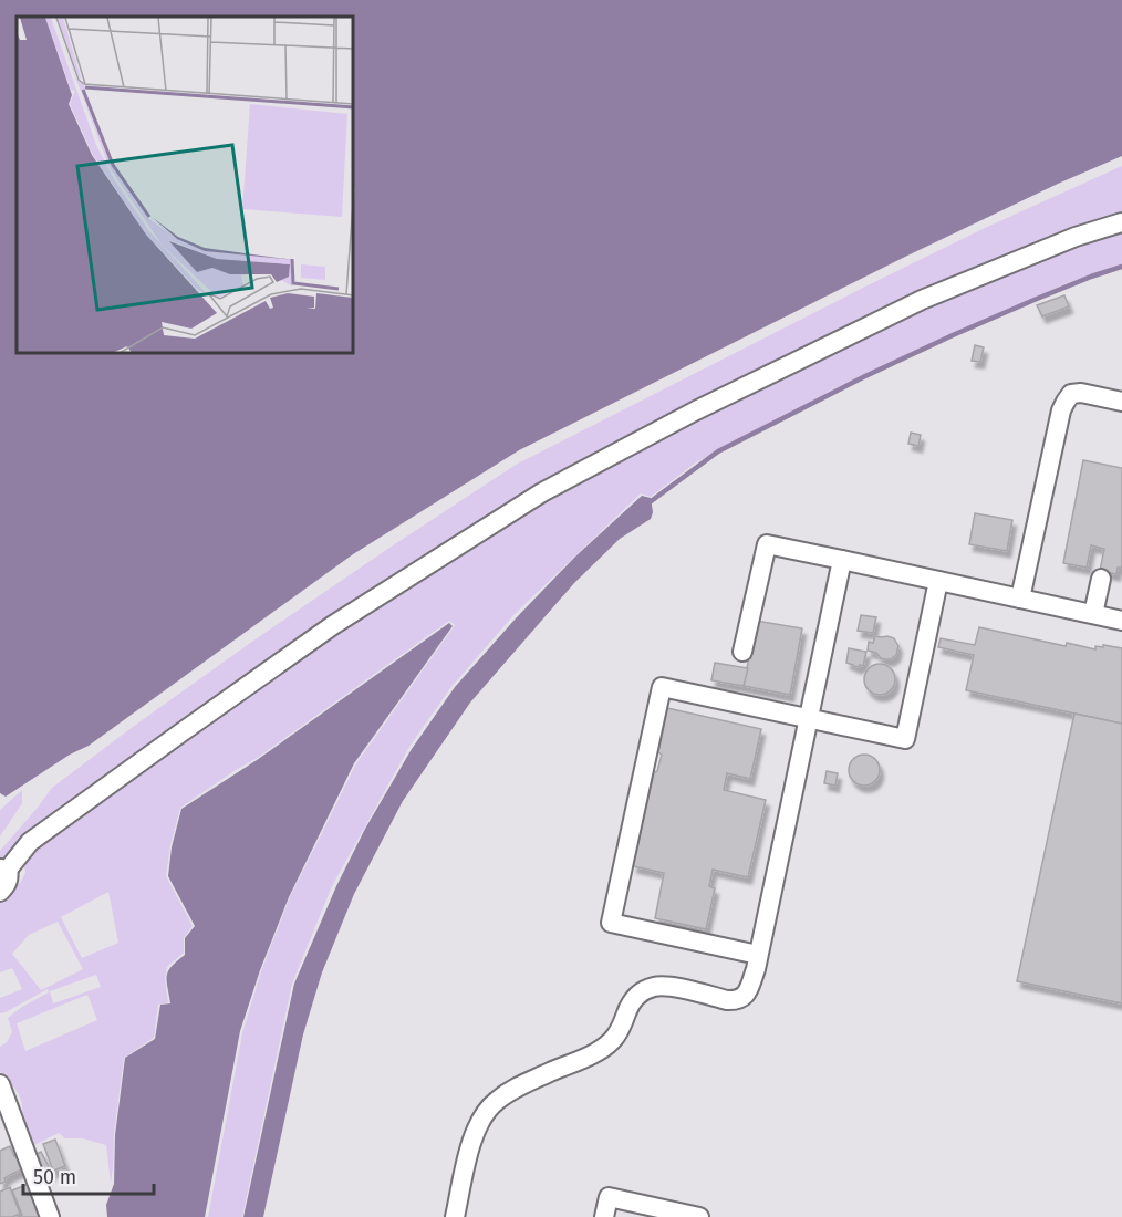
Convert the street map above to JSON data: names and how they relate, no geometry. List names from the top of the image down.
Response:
{
  "scale_bar": "50 m"
}
